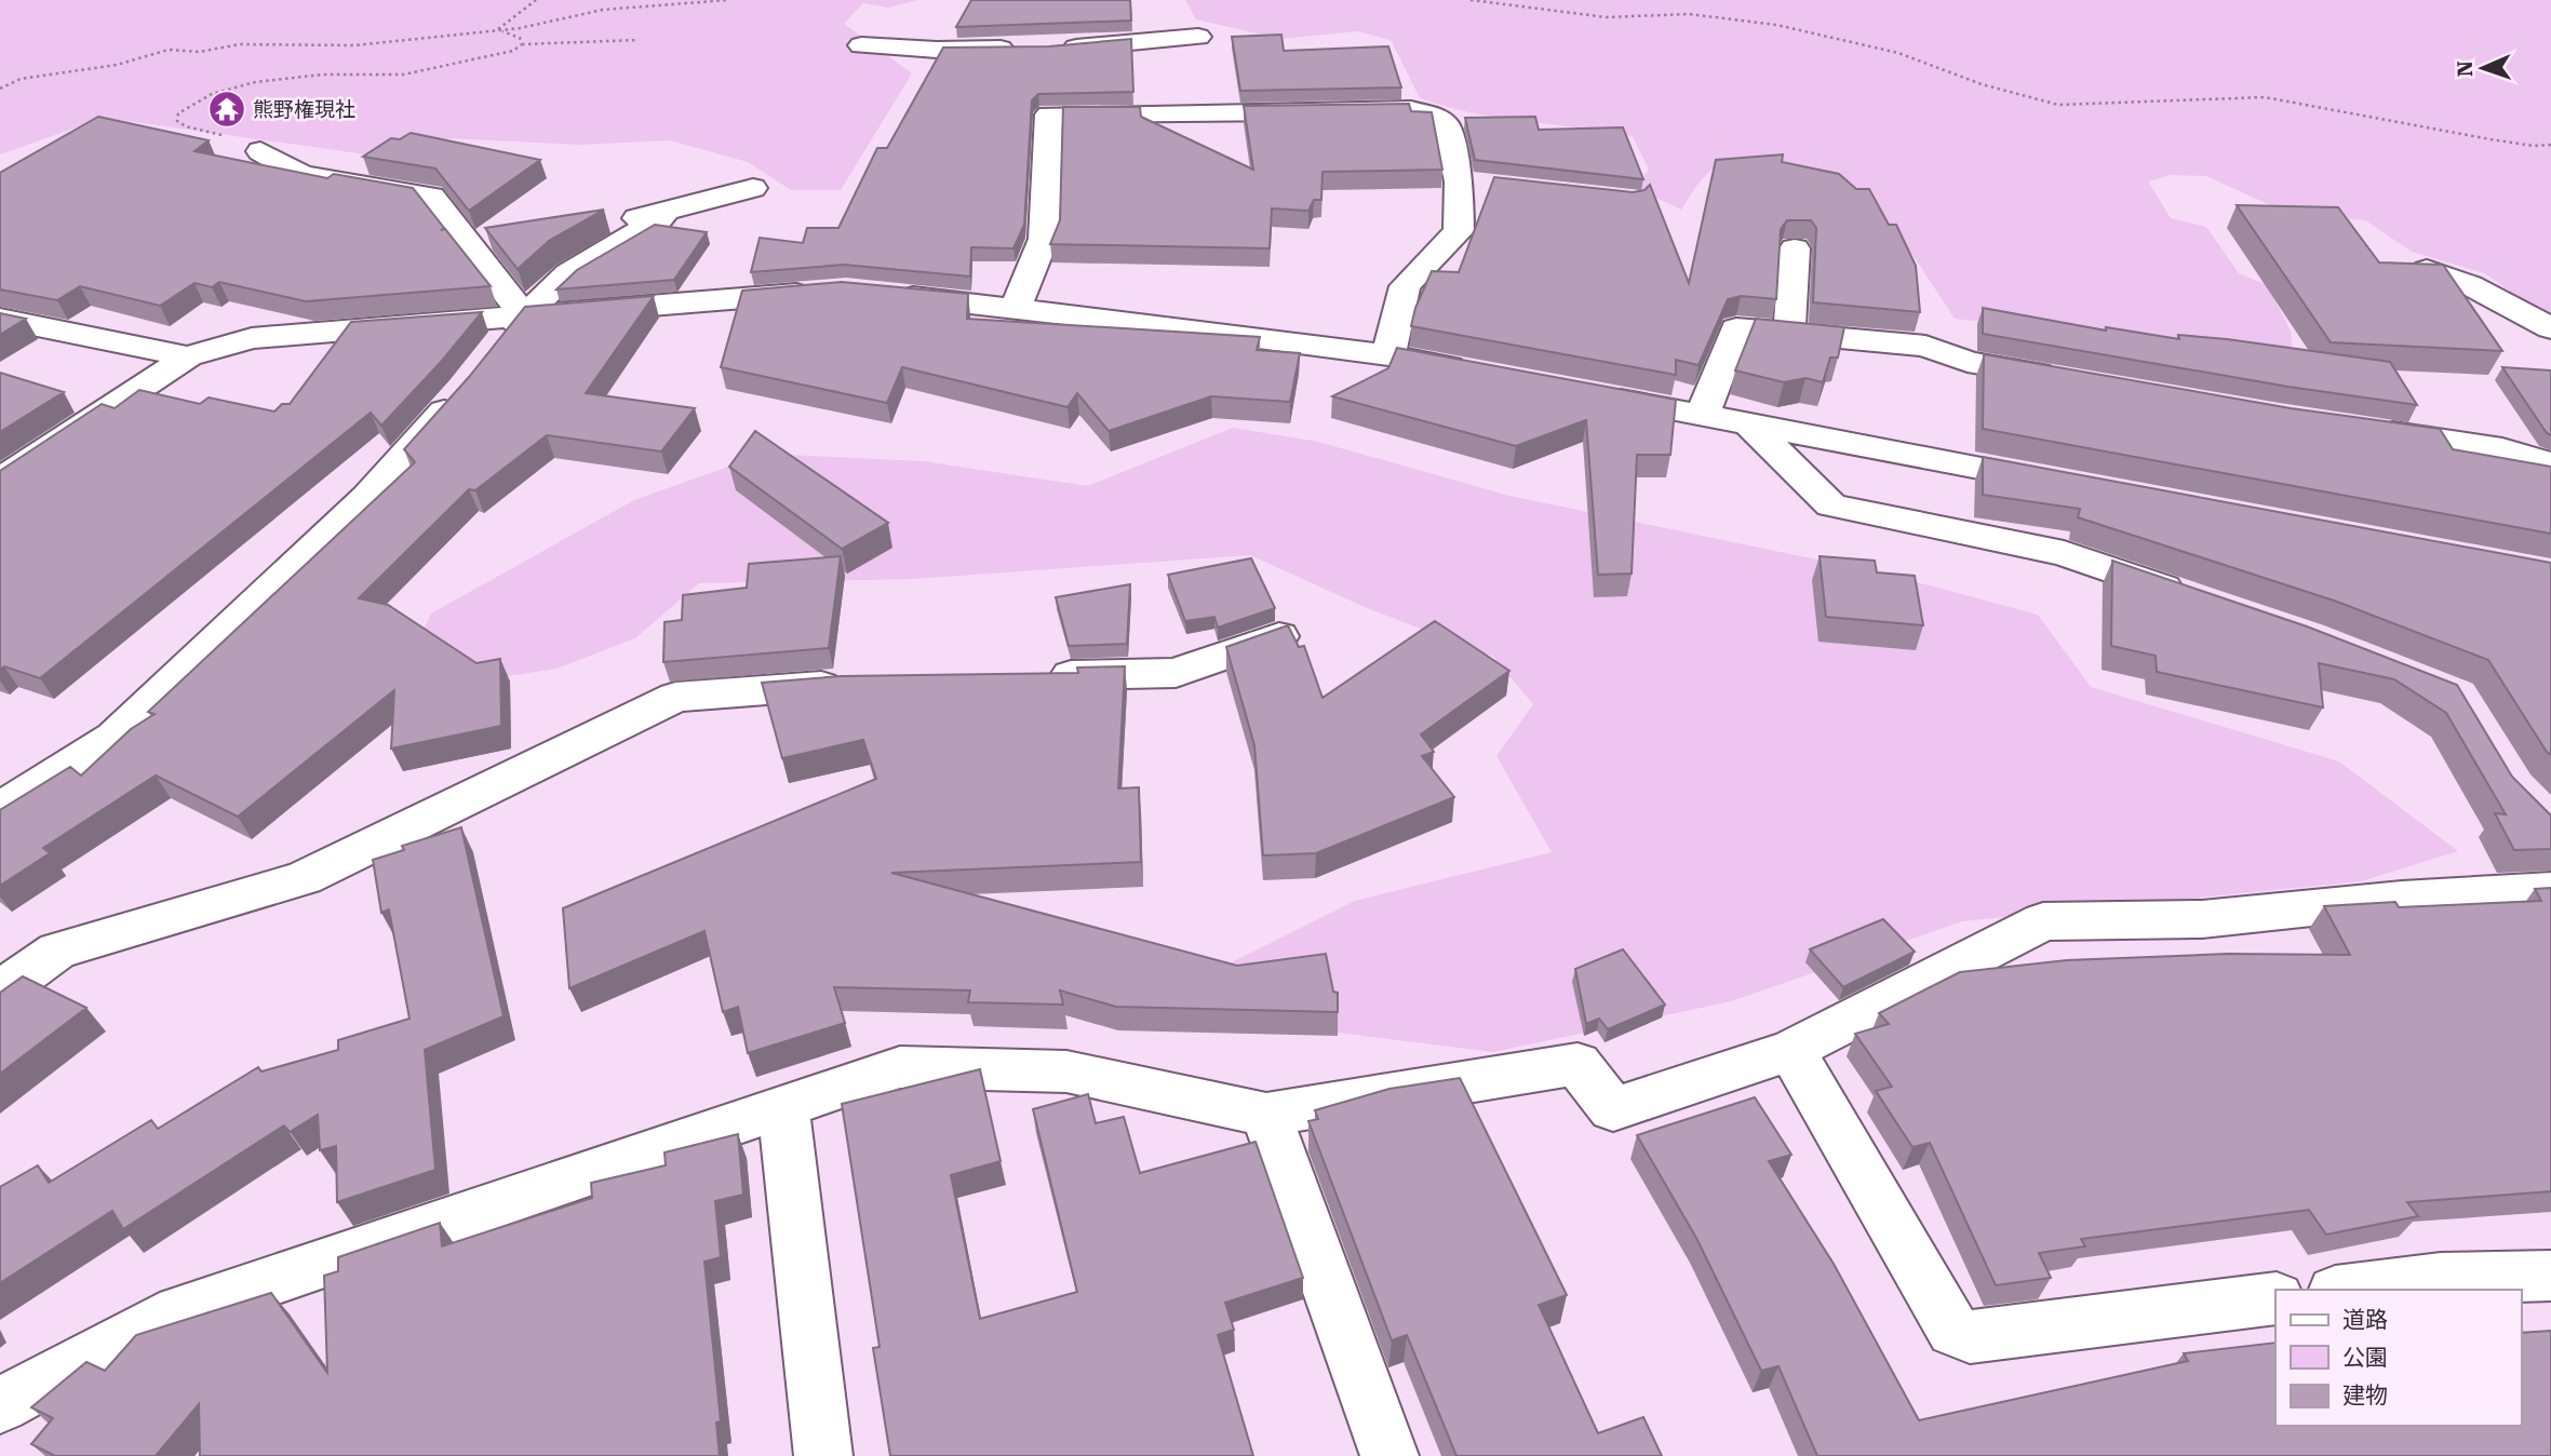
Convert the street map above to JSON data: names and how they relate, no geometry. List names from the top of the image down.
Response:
{
  "places": {
    "temple": ["熊野権現社"]
  },
  "legend": ["道路", "公園", "建物"],
  "north": "left"
}
